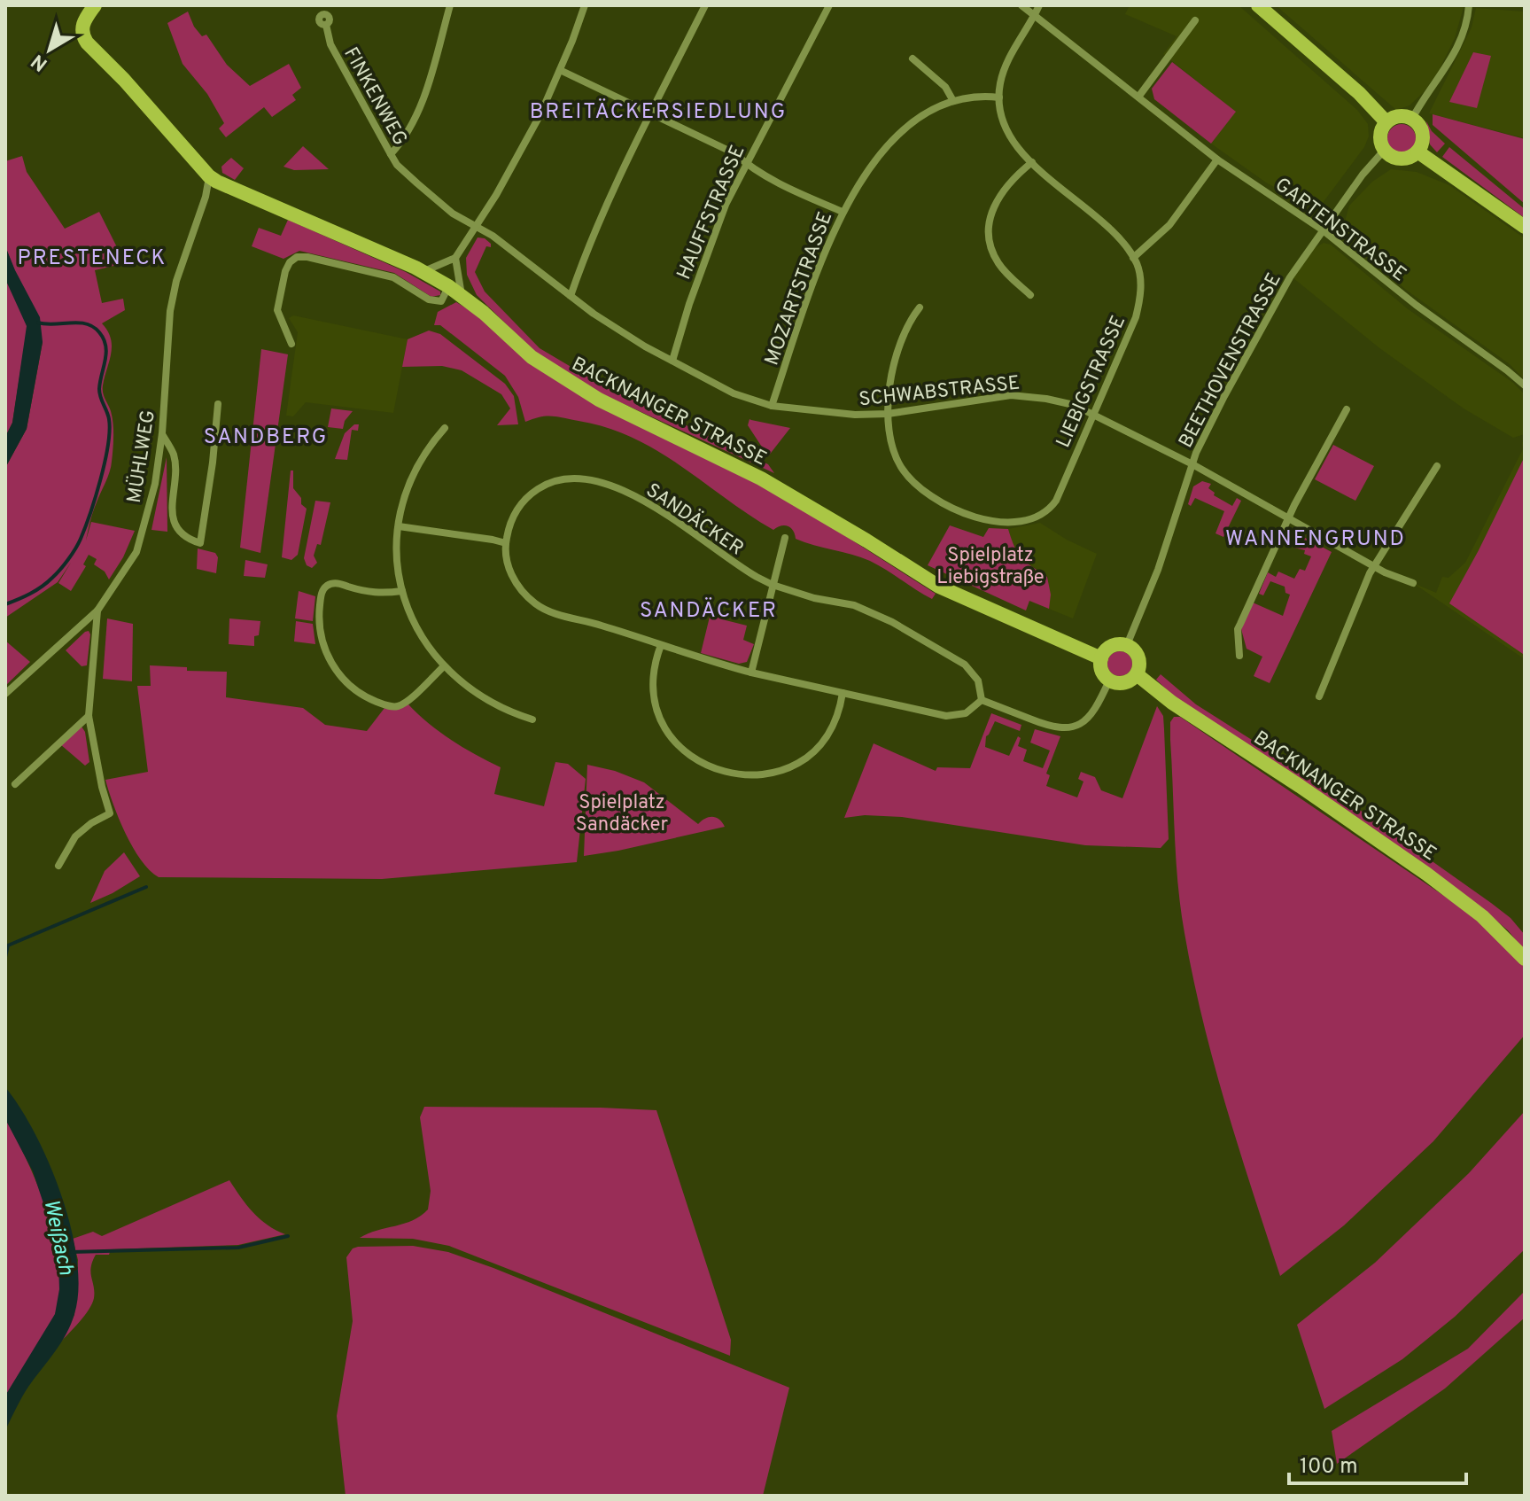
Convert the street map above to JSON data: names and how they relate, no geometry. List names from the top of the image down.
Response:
{
  "streets": {
    "street": [
      "FINKENWEG",
      "HAUFFSTRASSE",
      "GARTENSTRASSE",
      "MOZARTSTRASSE",
      "BEETHOVENSTRASSE",
      "LIEBIGSTRASSE",
      "SCHWABSTRASSE",
      "BACKNANGER STRASSE",
      "MÜHLWEG",
      "SANDÄCKER"
    ]
  },
  "crossings": [
    ["FINKENWEG", "SCHWABSTRASSE"],
    ["HAUFFSTRASSE", "SCHWABSTRASSE"],
    ["GARTENSTRASSE", "BEETHOVENSTRASSE"],
    ["MOZARTSTRASSE", "LIEBIGSTRASSE"],
    ["MOZARTSTRASSE", "SCHWABSTRASSE"],
    ["BEETHOVENSTRASSE", "SCHWABSTRASSE"],
    ["BEETHOVENSTRASSE", "BACKNANGER STRASSE"],
    ["LIEBIGSTRASSE", "SCHWABSTRASSE"],
    ["BACKNANGER STRASSE", "MÜHLWEG"]
  ],
  "districts": [
    "BREITÄCKERSIEDLUNG",
    "PRESTENECK",
    "SANDBERG",
    "WANNENGRUND",
    "SANDÄCKER"
  ],
  "water": ["Weißach"],
  "parks": ["Spielplatz Liebigstraße", "Spielplatz Sandäcker"],
  "scale_bar": "100 m",
  "north": "bottom left"
}
